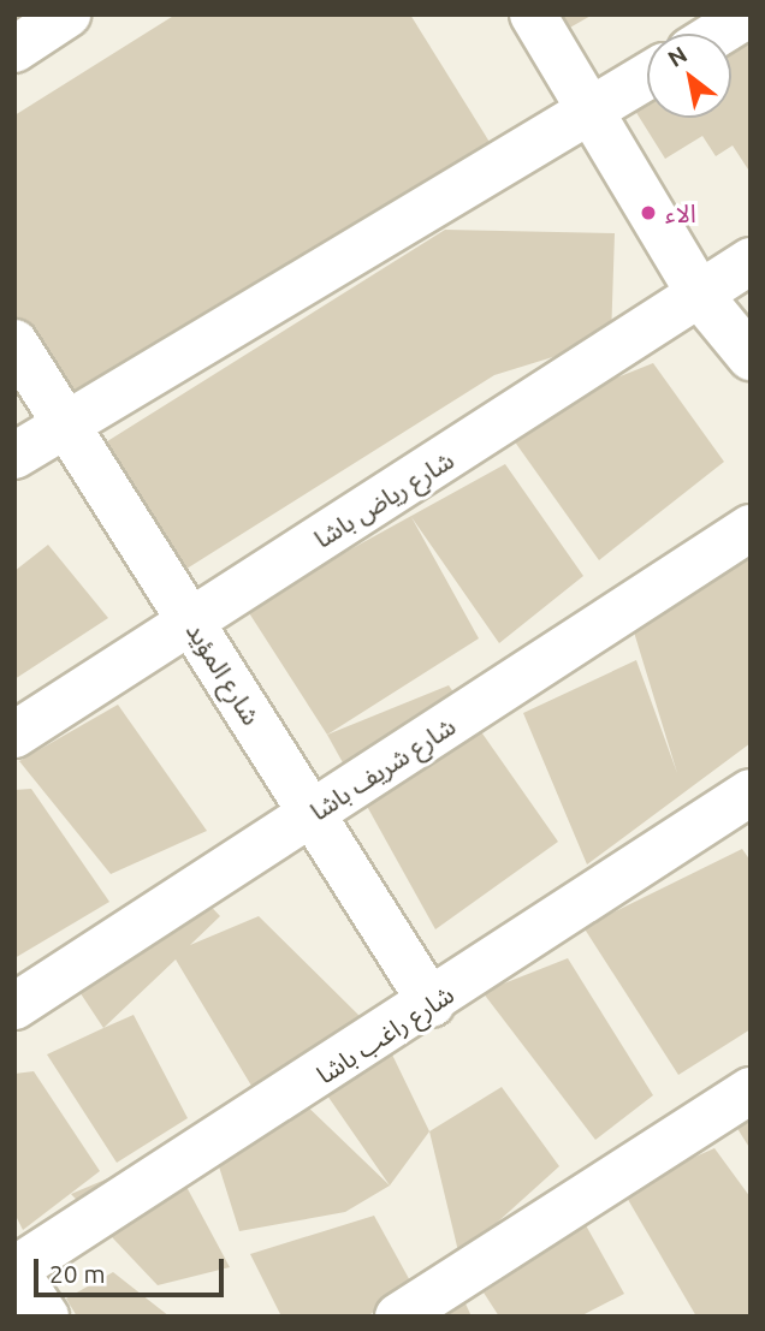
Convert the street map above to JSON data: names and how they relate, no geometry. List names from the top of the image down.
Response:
{
  "streets": {
    "street": [
      "شارع رياض باشا",
      "شارع المؤيد",
      "شارع شريف باشا",
      "شارع راغب باشا"
    ]
  },
  "crossings": [
    ["شارع رياض باشا", "شارع المؤيد"],
    ["شارع المؤيد", "شارع شريف باشا"],
    ["شارع المؤيد", "شارع راغب باشا"]
  ],
  "places": ["الاء"],
  "scale_bar": "20 m",
  "north": "top left"
}
